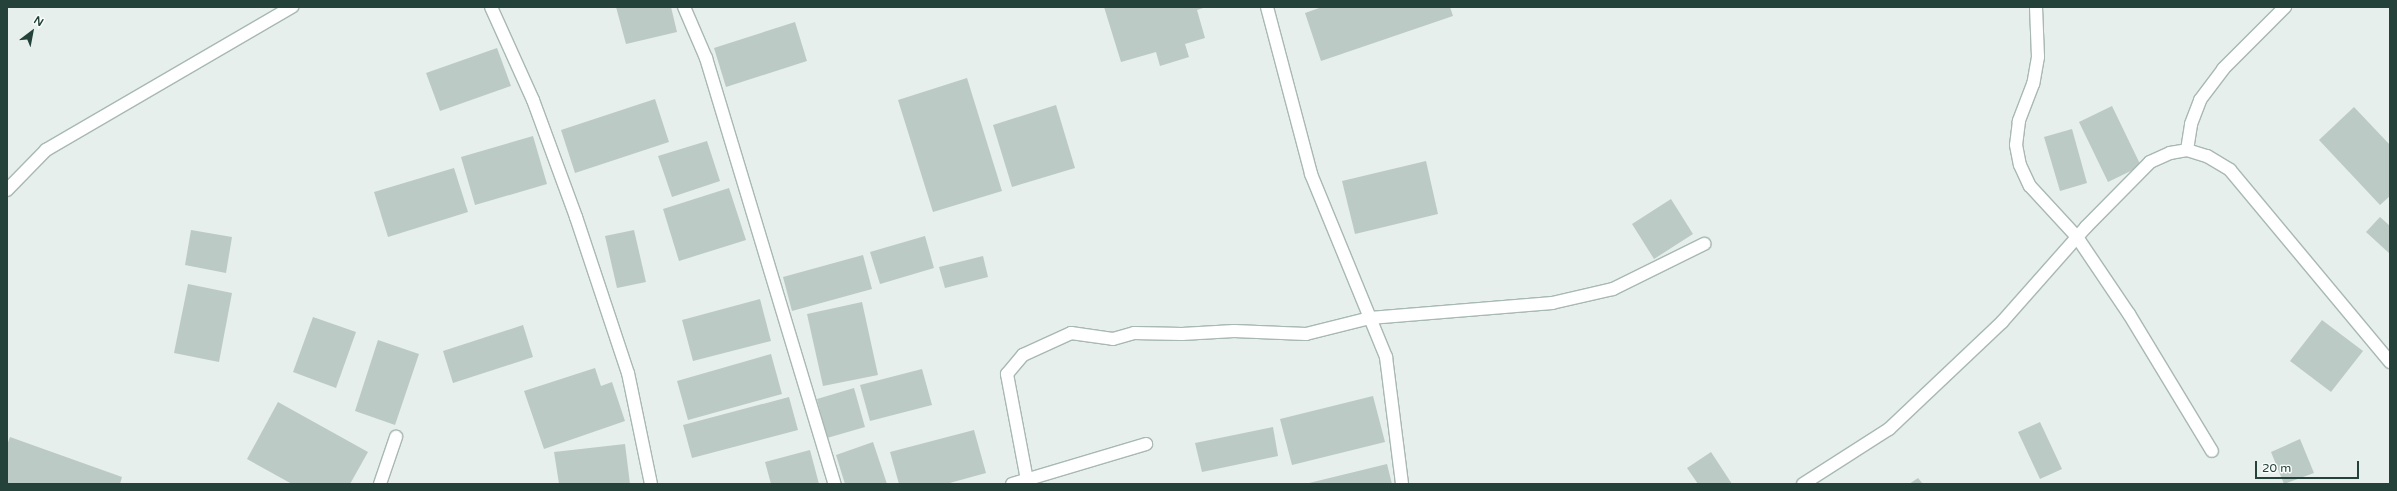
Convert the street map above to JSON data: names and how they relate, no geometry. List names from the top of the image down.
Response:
{
  "scale_bar": "20 m",
  "north": "top right"
}
